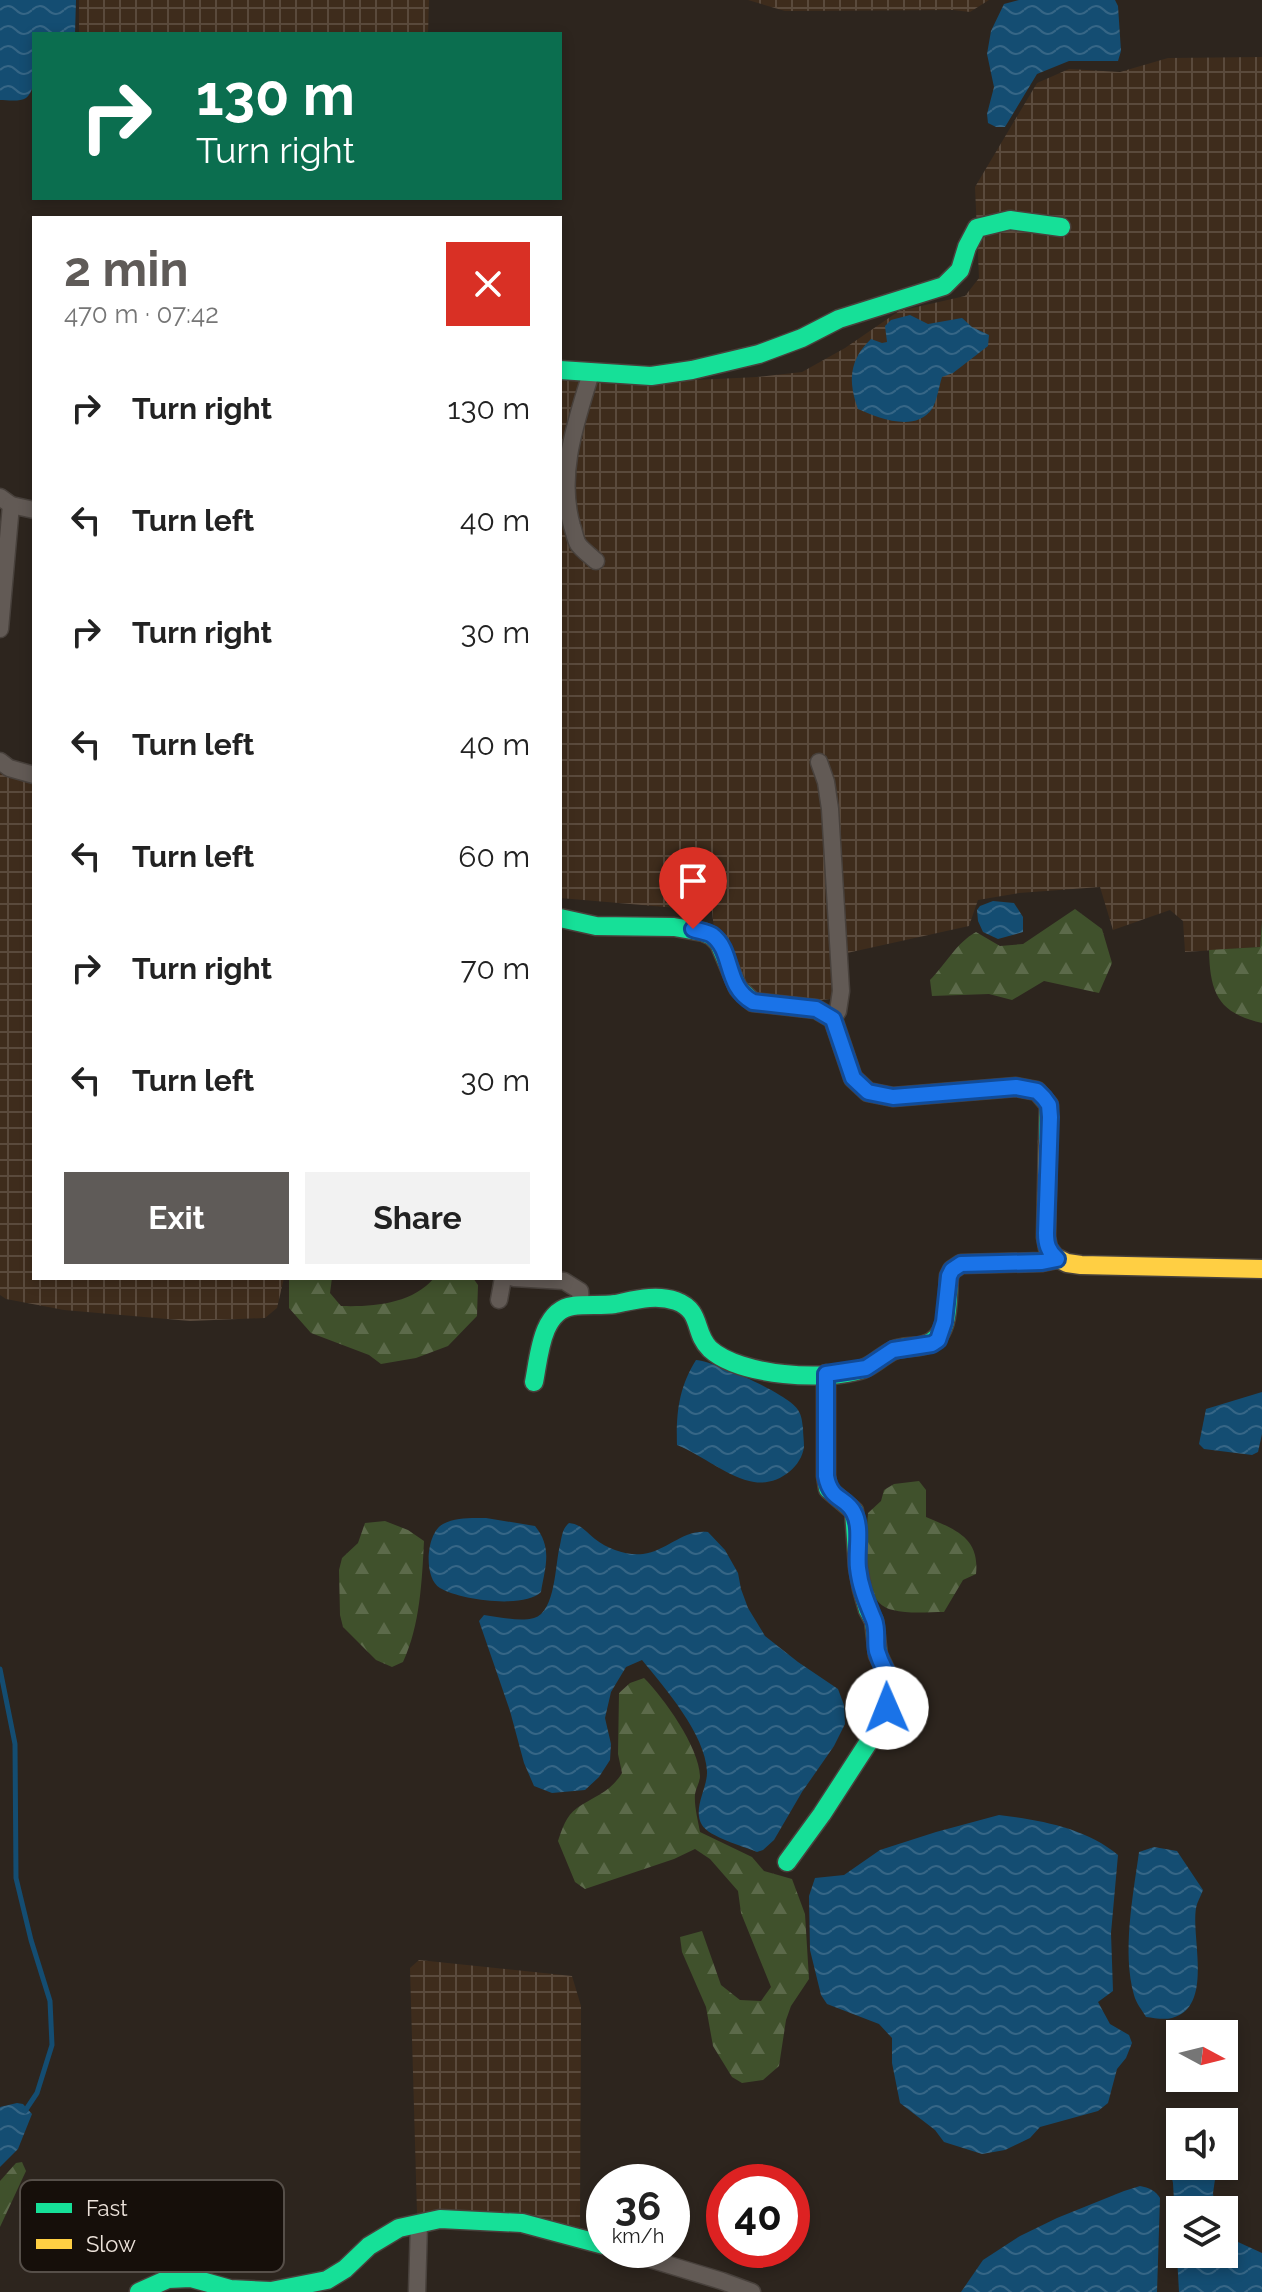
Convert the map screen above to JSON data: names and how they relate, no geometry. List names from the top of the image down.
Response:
{
  "legend": ["Fast", "Slow"],
  "north": "right",
  "page": {
    "turn": ["130 m", "Turn right"],
    "heading": ["2 min", "470 m · 07:42"],
    "list": [
      {
        "name": "Turn right",
        "value": "130 m"
      },
      {
        "name": "Turn left",
        "value": "40 m"
      },
      {
        "name": "Turn right",
        "value": "30 m"
      },
      {
        "name": "Turn left",
        "value": "40 m"
      },
      {
        "name": "Turn left",
        "value": "60 m"
      },
      {
        "name": "Turn right",
        "value": "70 m"
      },
      {
        "name": "Turn left",
        "value": "30 m"
      }
    ],
    "buttons": ["Exit", "Share"],
    "speed": "36 km/h",
    "limit": "40"
  }
}
